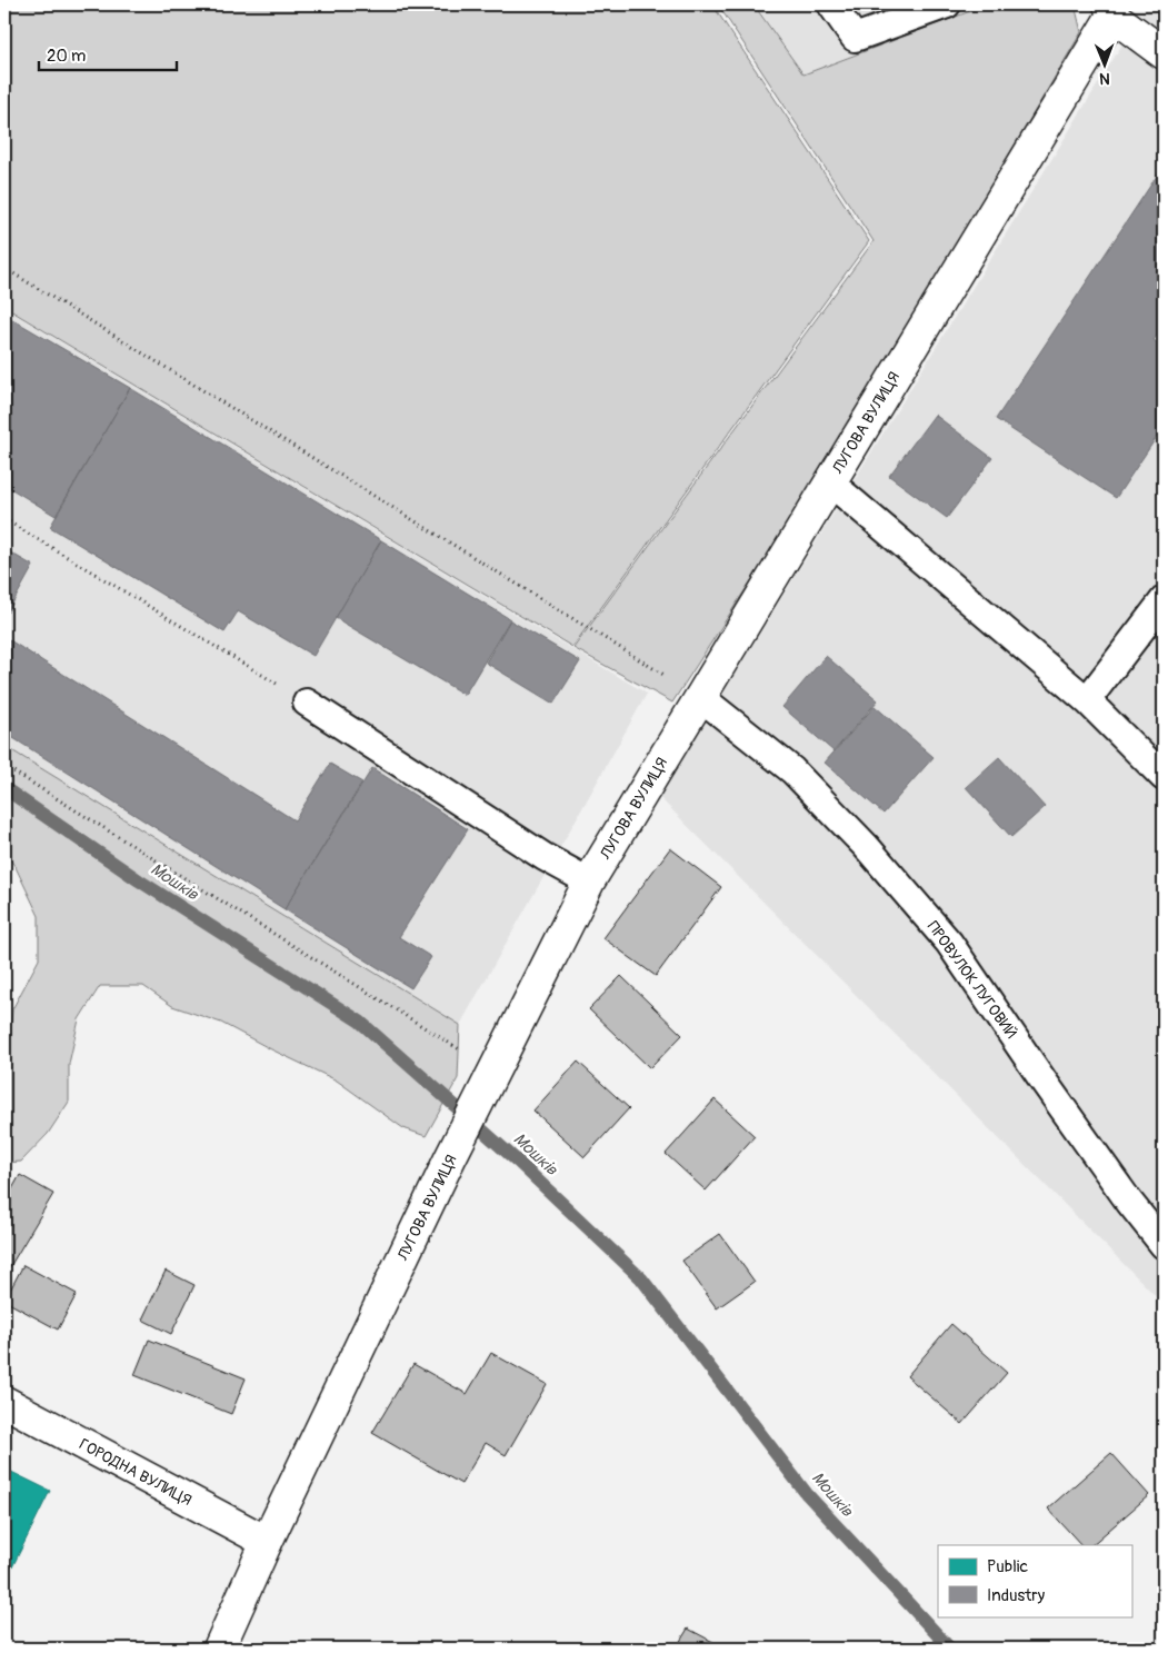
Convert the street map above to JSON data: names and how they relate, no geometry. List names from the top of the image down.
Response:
{
  "streets": {
    "street": ["ЛУГОВА ВУЛИЦЯ", "ГОРОДНА ВУЛИЦЯ"],
    "lane": ["ПРОВУЛОК ЛУГОВИЙ"]
  },
  "crossings": [
    ["ЛУГОВА ВУЛИЦЯ", "ПРОВУЛОК ЛУГОВИЙ"],
    ["ЛУГОВА ВУЛИЦЯ", "ГОРОДНА ВУЛИЦЯ"]
  ],
  "water": ["Мошків"],
  "legend": ["Public", "Industry"],
  "scale_bar": "20 m",
  "north": "bottom"
}
